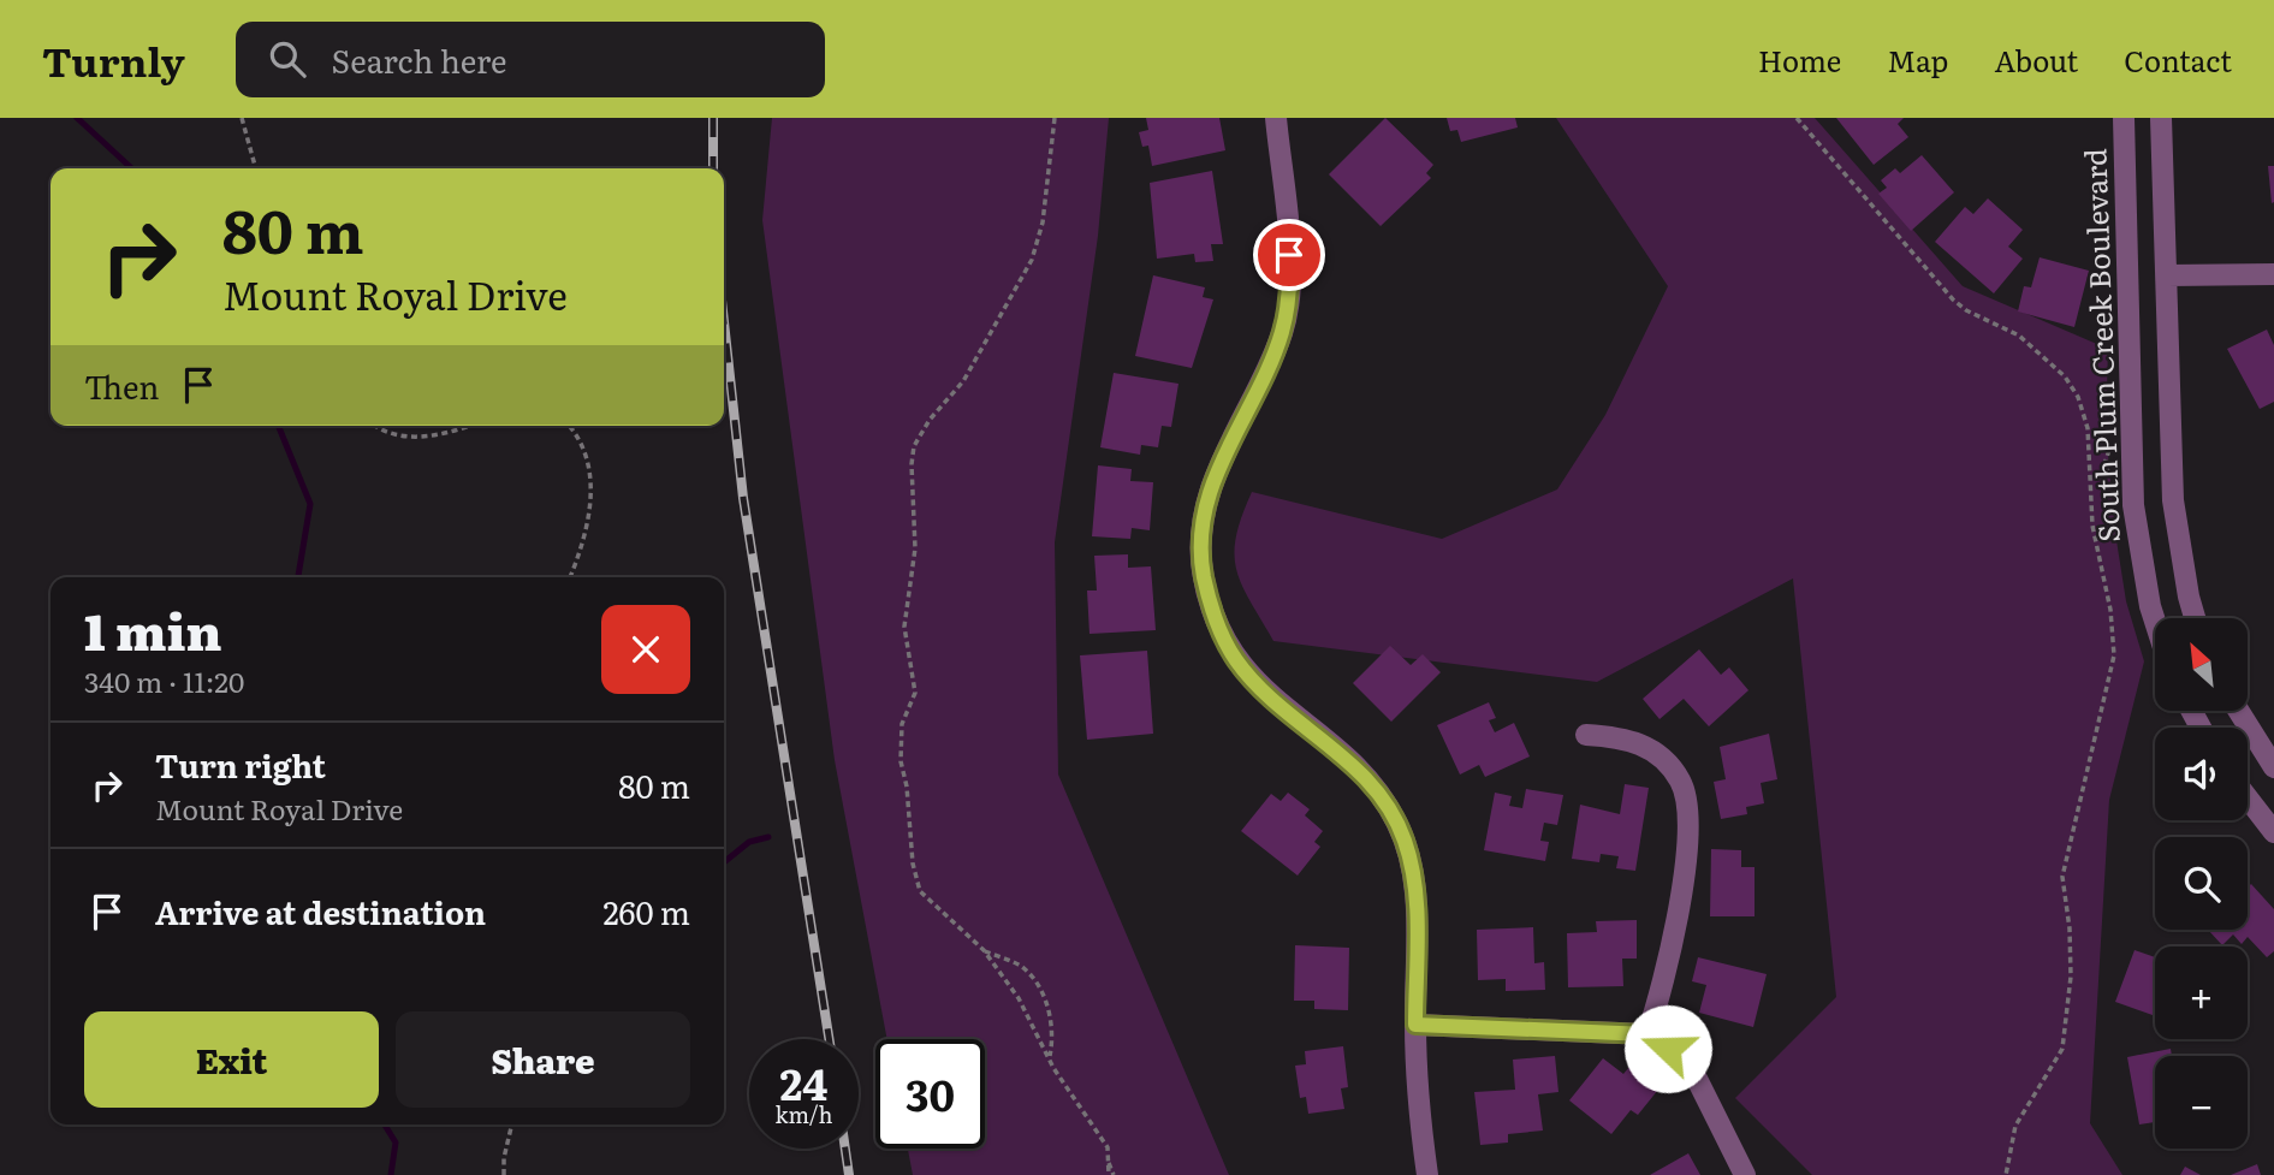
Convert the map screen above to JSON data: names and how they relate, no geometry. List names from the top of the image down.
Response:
{
  "streets": {
    "street": ["South Plum Creek Boulevard"]
  },
  "north": "top left",
  "page": {
    "header": "Turnly",
    "search": "Search here",
    "nav": [
      "Home",
      "Map",
      "About",
      "Contact"
    ],
    "turn": ["80 m", "Mount Royal Drive"],
    "then": "Then",
    "heading": ["1 min", "340 m · 11:20"],
    "map_buttons": ["+", "−"],
    "list": [
      {
        "name": "Turn right",
        "note": "Mount Royal Drive",
        "value": "80 m"
      },
      {
        "name": "Arrive at destination",
        "value": "260 m"
      }
    ],
    "buttons": ["Exit", "Share"],
    "speed": "24 km/h",
    "limit": "30"
  }
}
